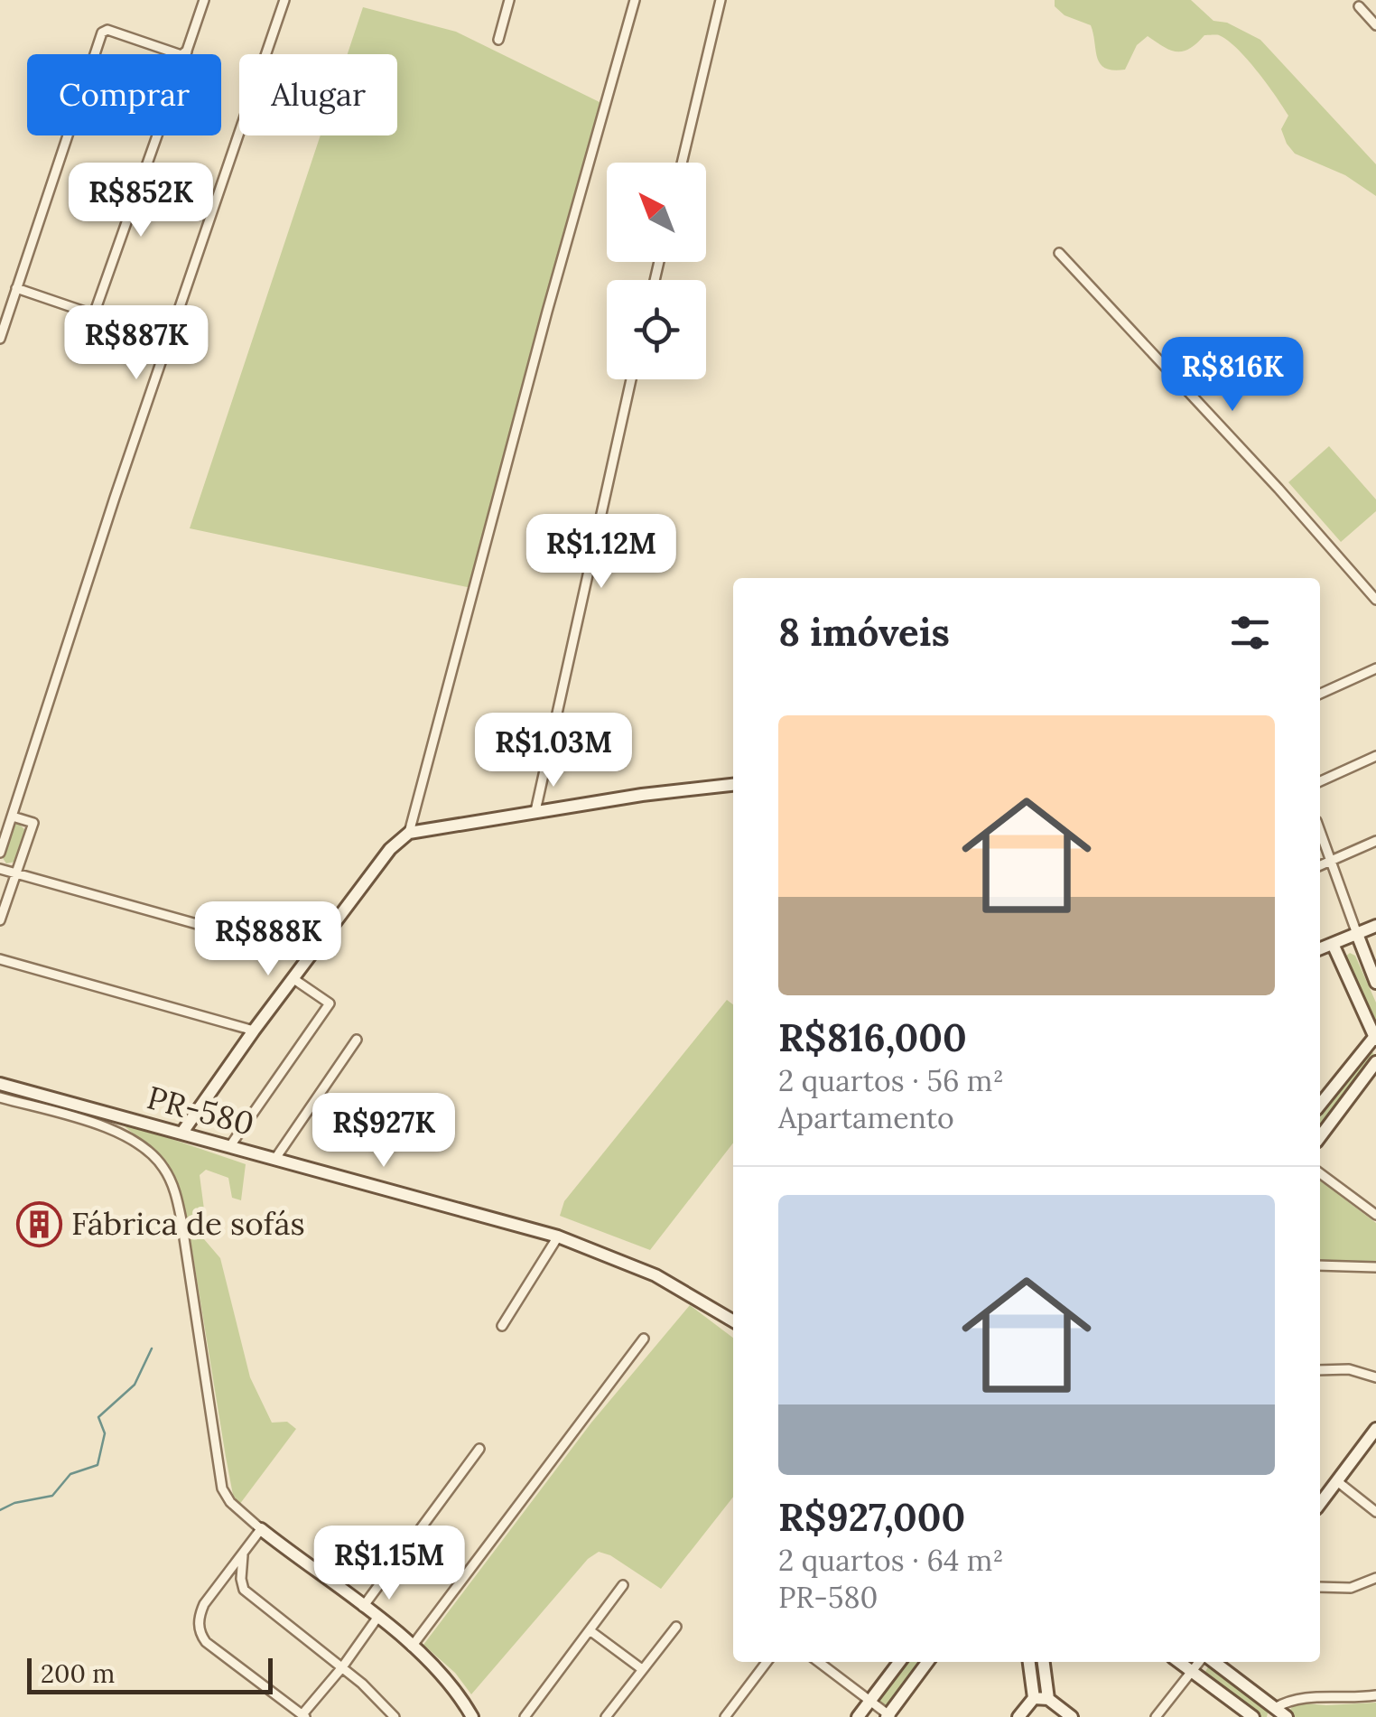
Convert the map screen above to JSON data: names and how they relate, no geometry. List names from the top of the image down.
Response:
{
  "streets": {
    "street": ["PR-580"]
  },
  "places": {
    "building": ["Fábrica de sofás"]
  },
  "scale_bar": "200 m",
  "north": "top left",
  "page": {
    "chip": ["Comprar", "Alugar"],
    "price": [
      "R$852K",
      "R$887K",
      "R$816K",
      "R$1.12M",
      "R$1.03M",
      "R$888K",
      "R$927K",
      "R$1.15M"
    ],
    "heading": "8 imóveis",
    "list": [
      {
        "name": "R$816,000",
        "note": "2 quartos · 56 m² · Apartamento"
      },
      {
        "name": "R$927,000",
        "note": "2 quartos · 64 m² · PR-580"
      }
    ],
    "scale": "200 m"
  }
}
